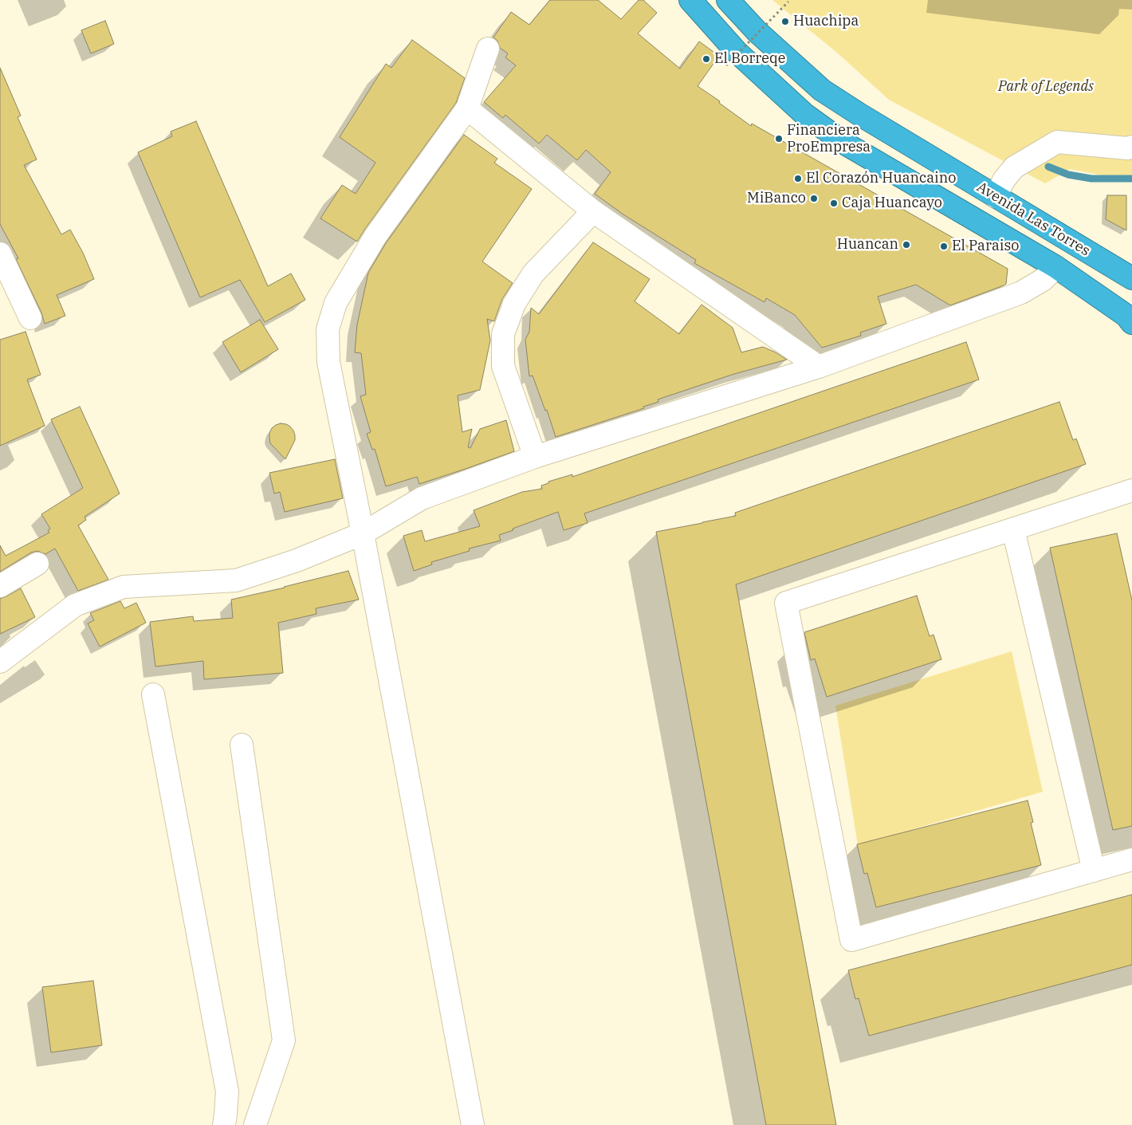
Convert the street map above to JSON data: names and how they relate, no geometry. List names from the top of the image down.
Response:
{
  "streets": {
    "highway": ["Avenida Las Torres"]
  },
  "parks": ["Park of Legends"],
  "places": [
    "Huachipa",
    "El Borreqe",
    "Financiera ProEmpresa",
    "El Corazón Huancaino",
    "MiBanco",
    "Caja Huancayo",
    "Huancan",
    "El Paraiso"
  ]
}
